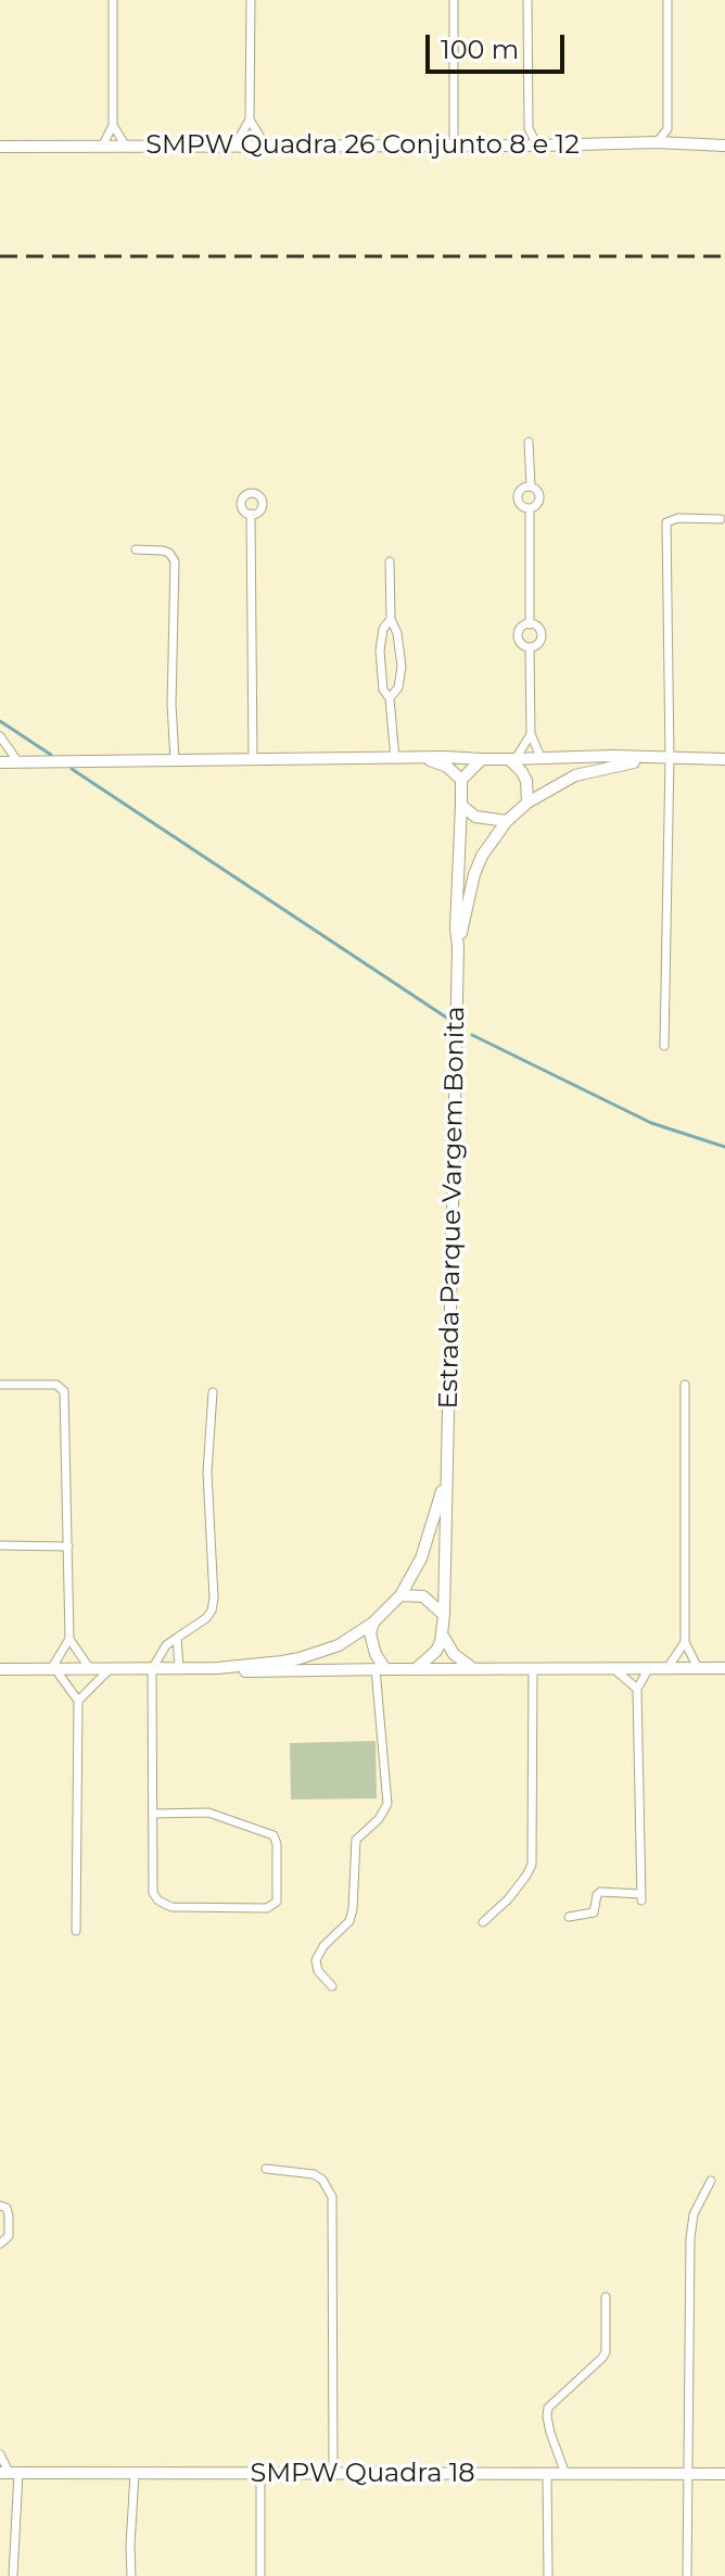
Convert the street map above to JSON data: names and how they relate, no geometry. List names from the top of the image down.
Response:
{
  "streets": {
    "main road": ["SMPW Quadra 26 Conjunto 8 e 12", "Estrada Parque Vargem Bonita", "SMPW Quadra 18"]
  },
  "scale_bar": "100 m"
}
